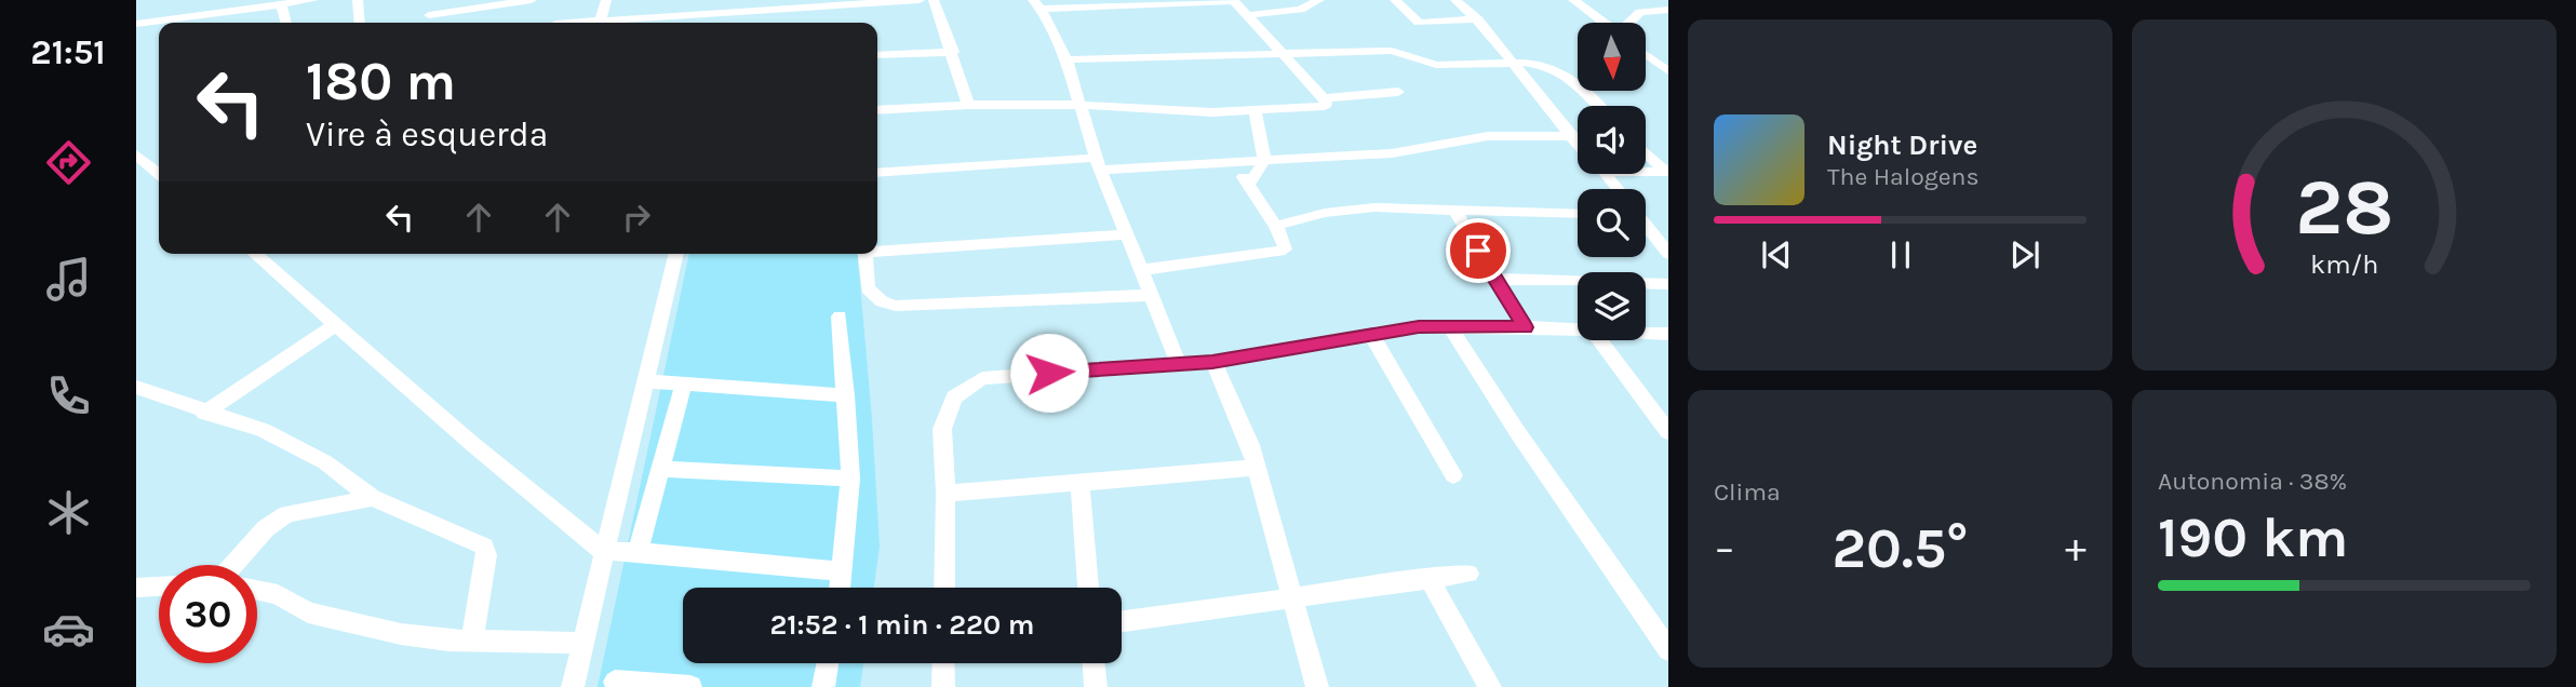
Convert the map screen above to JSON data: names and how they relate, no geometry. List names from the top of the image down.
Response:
{
  "north": "bottom",
  "page": {
    "tabs": "21:51",
    "turn": ["180 m", "Vire à esquerda"],
    "song": ["Night Drive", "The Halogens"],
    "tile": [
      "Clima",
      ["Autonomia · 38%", "190 km"]
    ],
    "heat": ["−", "20.5°", "+"],
    "limit": "30",
    "trip": "21:52 · 1 min · 220 m",
    "gauge": ["28", "km/h"]
  }
}
